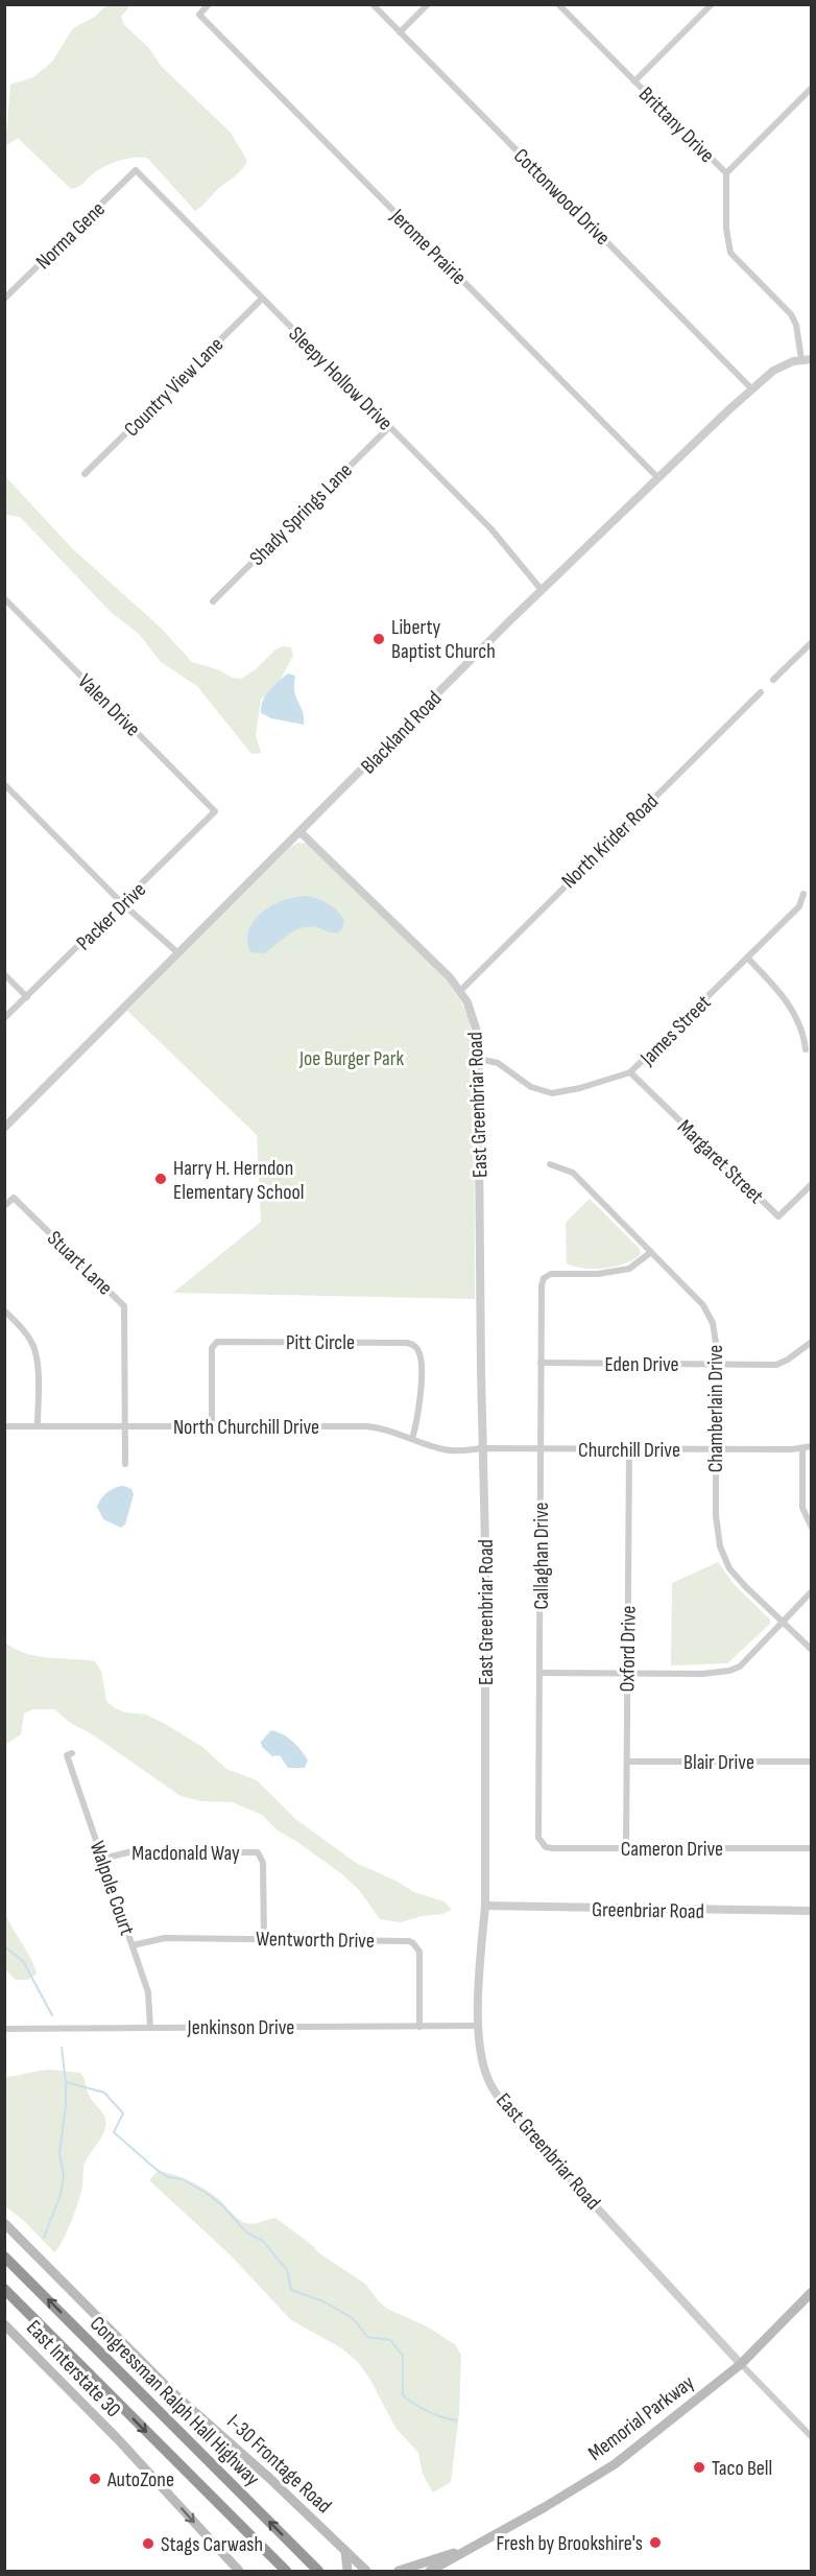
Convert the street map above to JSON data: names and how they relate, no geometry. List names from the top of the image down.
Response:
{
  "streets": {
    "highway": ["Congressman Ralph Hall Highway"],
    "main road": ["East Interstate 30", "Memorial Parkway", "I-30 Frontage Road"],
    "street": [
      "Brittany Drive",
      "Cottonwood Drive",
      "Norma Gene",
      "Jerome Prairie",
      "Sleepy Hollow Drive",
      "Country View Lane",
      "Shady Springs Lane",
      "Valen Drive",
      "Blackland Road",
      "North Krider Road",
      "Packer Drive",
      "James Street",
      "East Greenbriar Road",
      "Margaret Street",
      "Stuart Lane",
      "Pitt Circle",
      "Eden Drive",
      "Chamberlain Drive",
      "North Churchill Drive",
      "Churchill Drive",
      "Callaghan Drive",
      "Oxford Drive",
      "Blair Drive",
      "Cameron Drive",
      "Macdonald Way",
      "Walpole Court",
      "Greenbriar Road",
      "Wentworth Drive",
      "Jenkinson Drive"
    ]
  },
  "crossings": [
    ["Brittany Drive", "Blackland Road"],
    ["Cottonwood Drive", "Blackland Road"],
    ["Norma Gene", "Sleepy Hollow Drive"],
    ["Jerome Prairie", "Blackland Road"],
    ["Sleepy Hollow Drive", "Country View Lane"],
    ["Sleepy Hollow Drive", "Shady Springs Lane"],
    ["Sleepy Hollow Drive", "Blackland Road"],
    ["Valen Drive", "Packer Drive"],
    ["Blackland Road", "East Greenbriar Road"],
    ["North Krider Road", "East Greenbriar Road"],
    ["James Street", "East Greenbriar Road"],
    ["James Street", "Margaret Street"],
    ["East Greenbriar Road", "North Churchill Drive"],
    ["East Greenbriar Road", "Churchill Drive"],
    ["East Greenbriar Road", "Greenbriar Road"],
    ["East Greenbriar Road", "Jenkinson Drive"],
    ["East Greenbriar Road", "Memorial Parkway"],
    ["Stuart Lane", "North Churchill Drive"],
    ["Pitt Circle", "North Churchill Drive"],
    ["Eden Drive", "Chamberlain Drive"],
    ["Eden Drive", "Callaghan Drive"],
    ["Chamberlain Drive", "Churchill Drive"],
    ["Chamberlain Drive", "Callaghan Drive"],
    ["North Churchill Drive", "Churchill Drive"],
    ["Churchill Drive", "Callaghan Drive"],
    ["Churchill Drive", "Oxford Drive"],
    ["Callaghan Drive", "Cameron Drive"],
    ["Oxford Drive", "Blair Drive"],
    ["Oxford Drive", "Cameron Drive"],
    ["Macdonald Way", "Walpole Court"],
    ["Macdonald Way", "Wentworth Drive"],
    ["Walpole Court", "Wentworth Drive"],
    ["Walpole Court", "Jenkinson Drive"],
    ["Wentworth Drive", "Jenkinson Drive"]
  ],
  "one_way": ["East Interstate 30"],
  "parks": ["Joe Burger Park"],
  "places": [
    "Liberty Baptist Church",
    "Harry H. Herndon Elementary School",
    "Taco Bell",
    "AutoZone",
    "Fresh by Brookshire's",
    "Stags Carwash"
  ]
}
